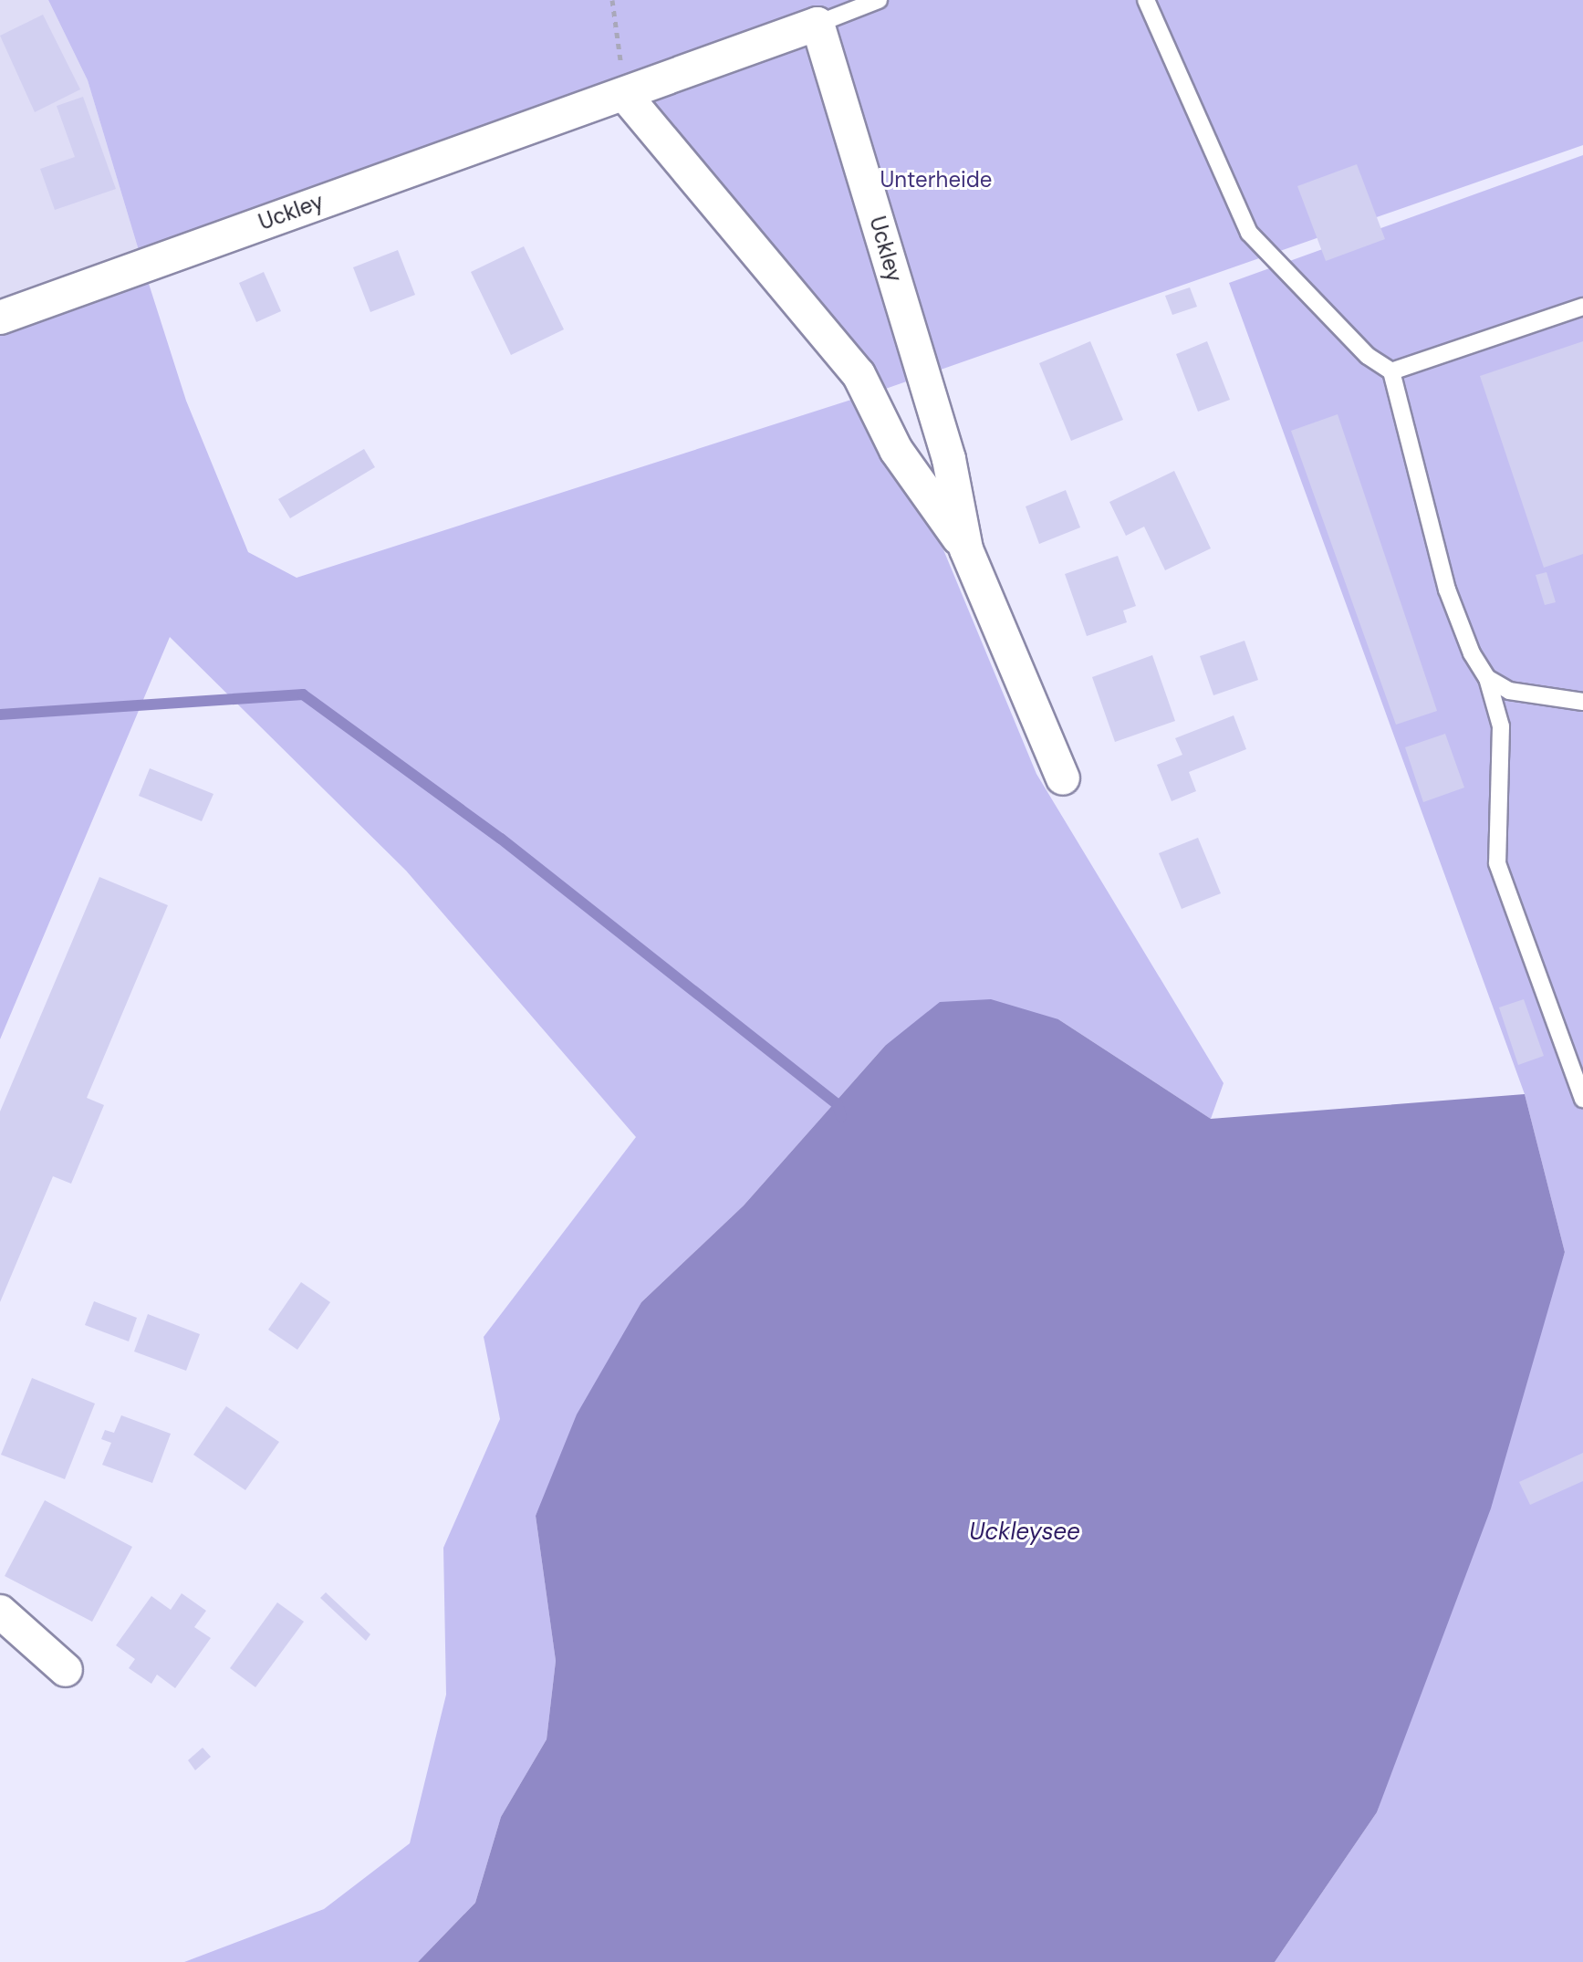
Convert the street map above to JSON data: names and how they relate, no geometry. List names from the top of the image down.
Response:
{
  "streets": {
    "street": ["Uckley"]
  },
  "water": ["Uckleysee"],
  "parks": ["Unterheide"]
}
